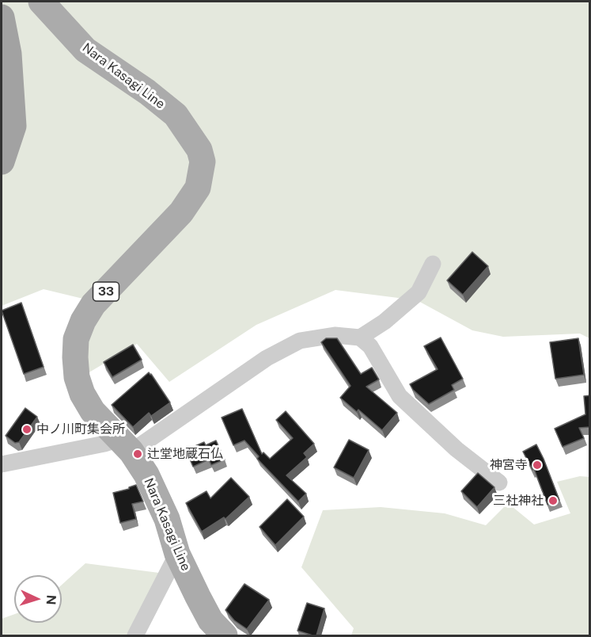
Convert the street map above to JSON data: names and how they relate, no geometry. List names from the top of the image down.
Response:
{
  "streets": {
    "main road": ["Nara Kasagi Line", "33"]
  },
  "places": [
    "中ノ川町集会所",
    "辻堂地蔵石仏",
    "神宮寺",
    "三社神社"
  ],
  "north": "right"
}
